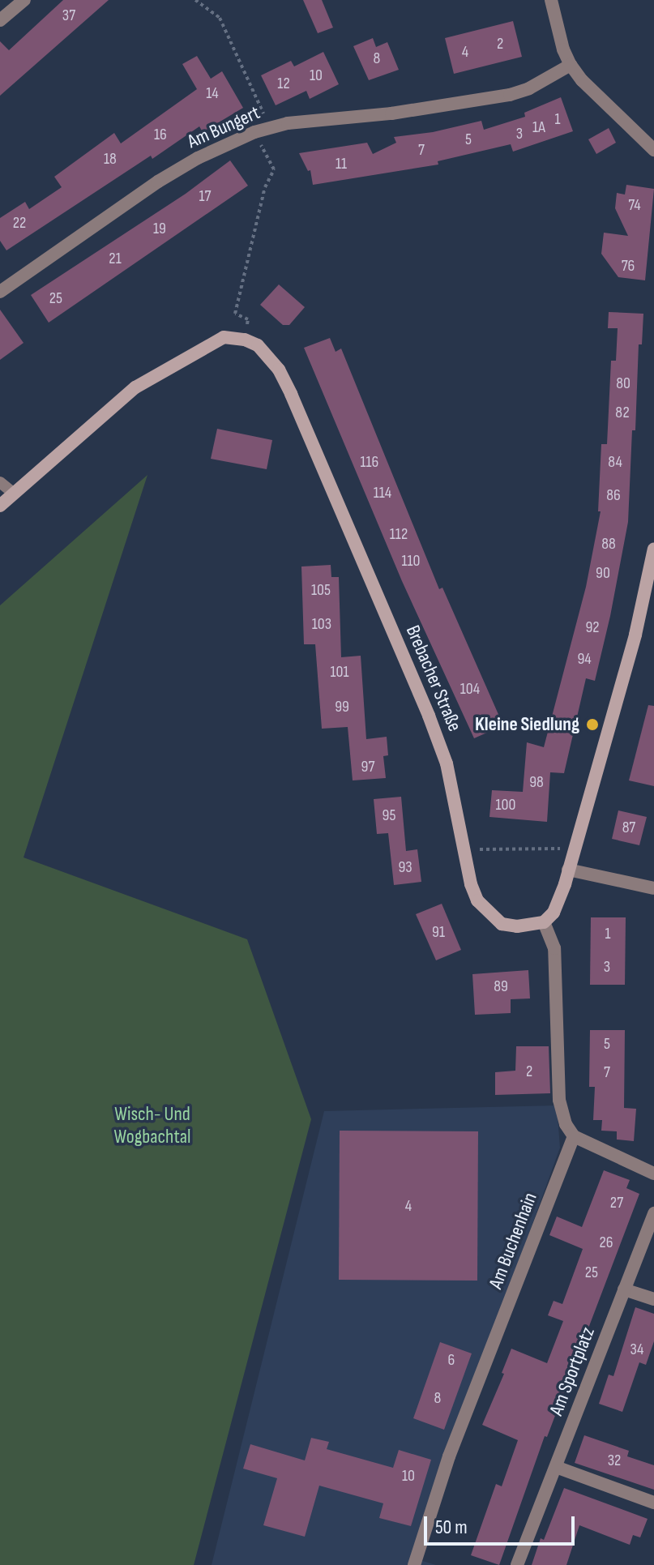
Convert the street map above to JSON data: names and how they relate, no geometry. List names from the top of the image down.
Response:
{
  "streets": {
    "street": [
      "Am Bungert",
      "Brebacher Straße",
      "Am Buchenhain",
      "Am Sportplatz"
    ]
  },
  "parks": ["Wisch- Und Wogbachtal"],
  "places": ["Kleine Siedlung"],
  "house_numbers": [
    "37",
    "2",
    "4",
    "8",
    "10",
    "12",
    "14",
    "1",
    "1A",
    "3",
    "16",
    "5",
    "7",
    "18",
    "11",
    "17",
    "74",
    "22",
    "19",
    "21",
    "76",
    "25",
    "80",
    "82",
    "116",
    "84",
    "114",
    "86",
    "112",
    "88",
    "110",
    "90",
    "105",
    "103",
    "92",
    "94",
    "101",
    "104",
    "99",
    "97",
    "98",
    "100",
    "95",
    "87",
    "93",
    "91",
    "1",
    "3",
    "89",
    "5",
    "2",
    "7",
    "27",
    "4",
    "26",
    "25",
    "34",
    "6",
    "8",
    "32",
    "10"
  ],
  "scale_bar": "50 m"
}
